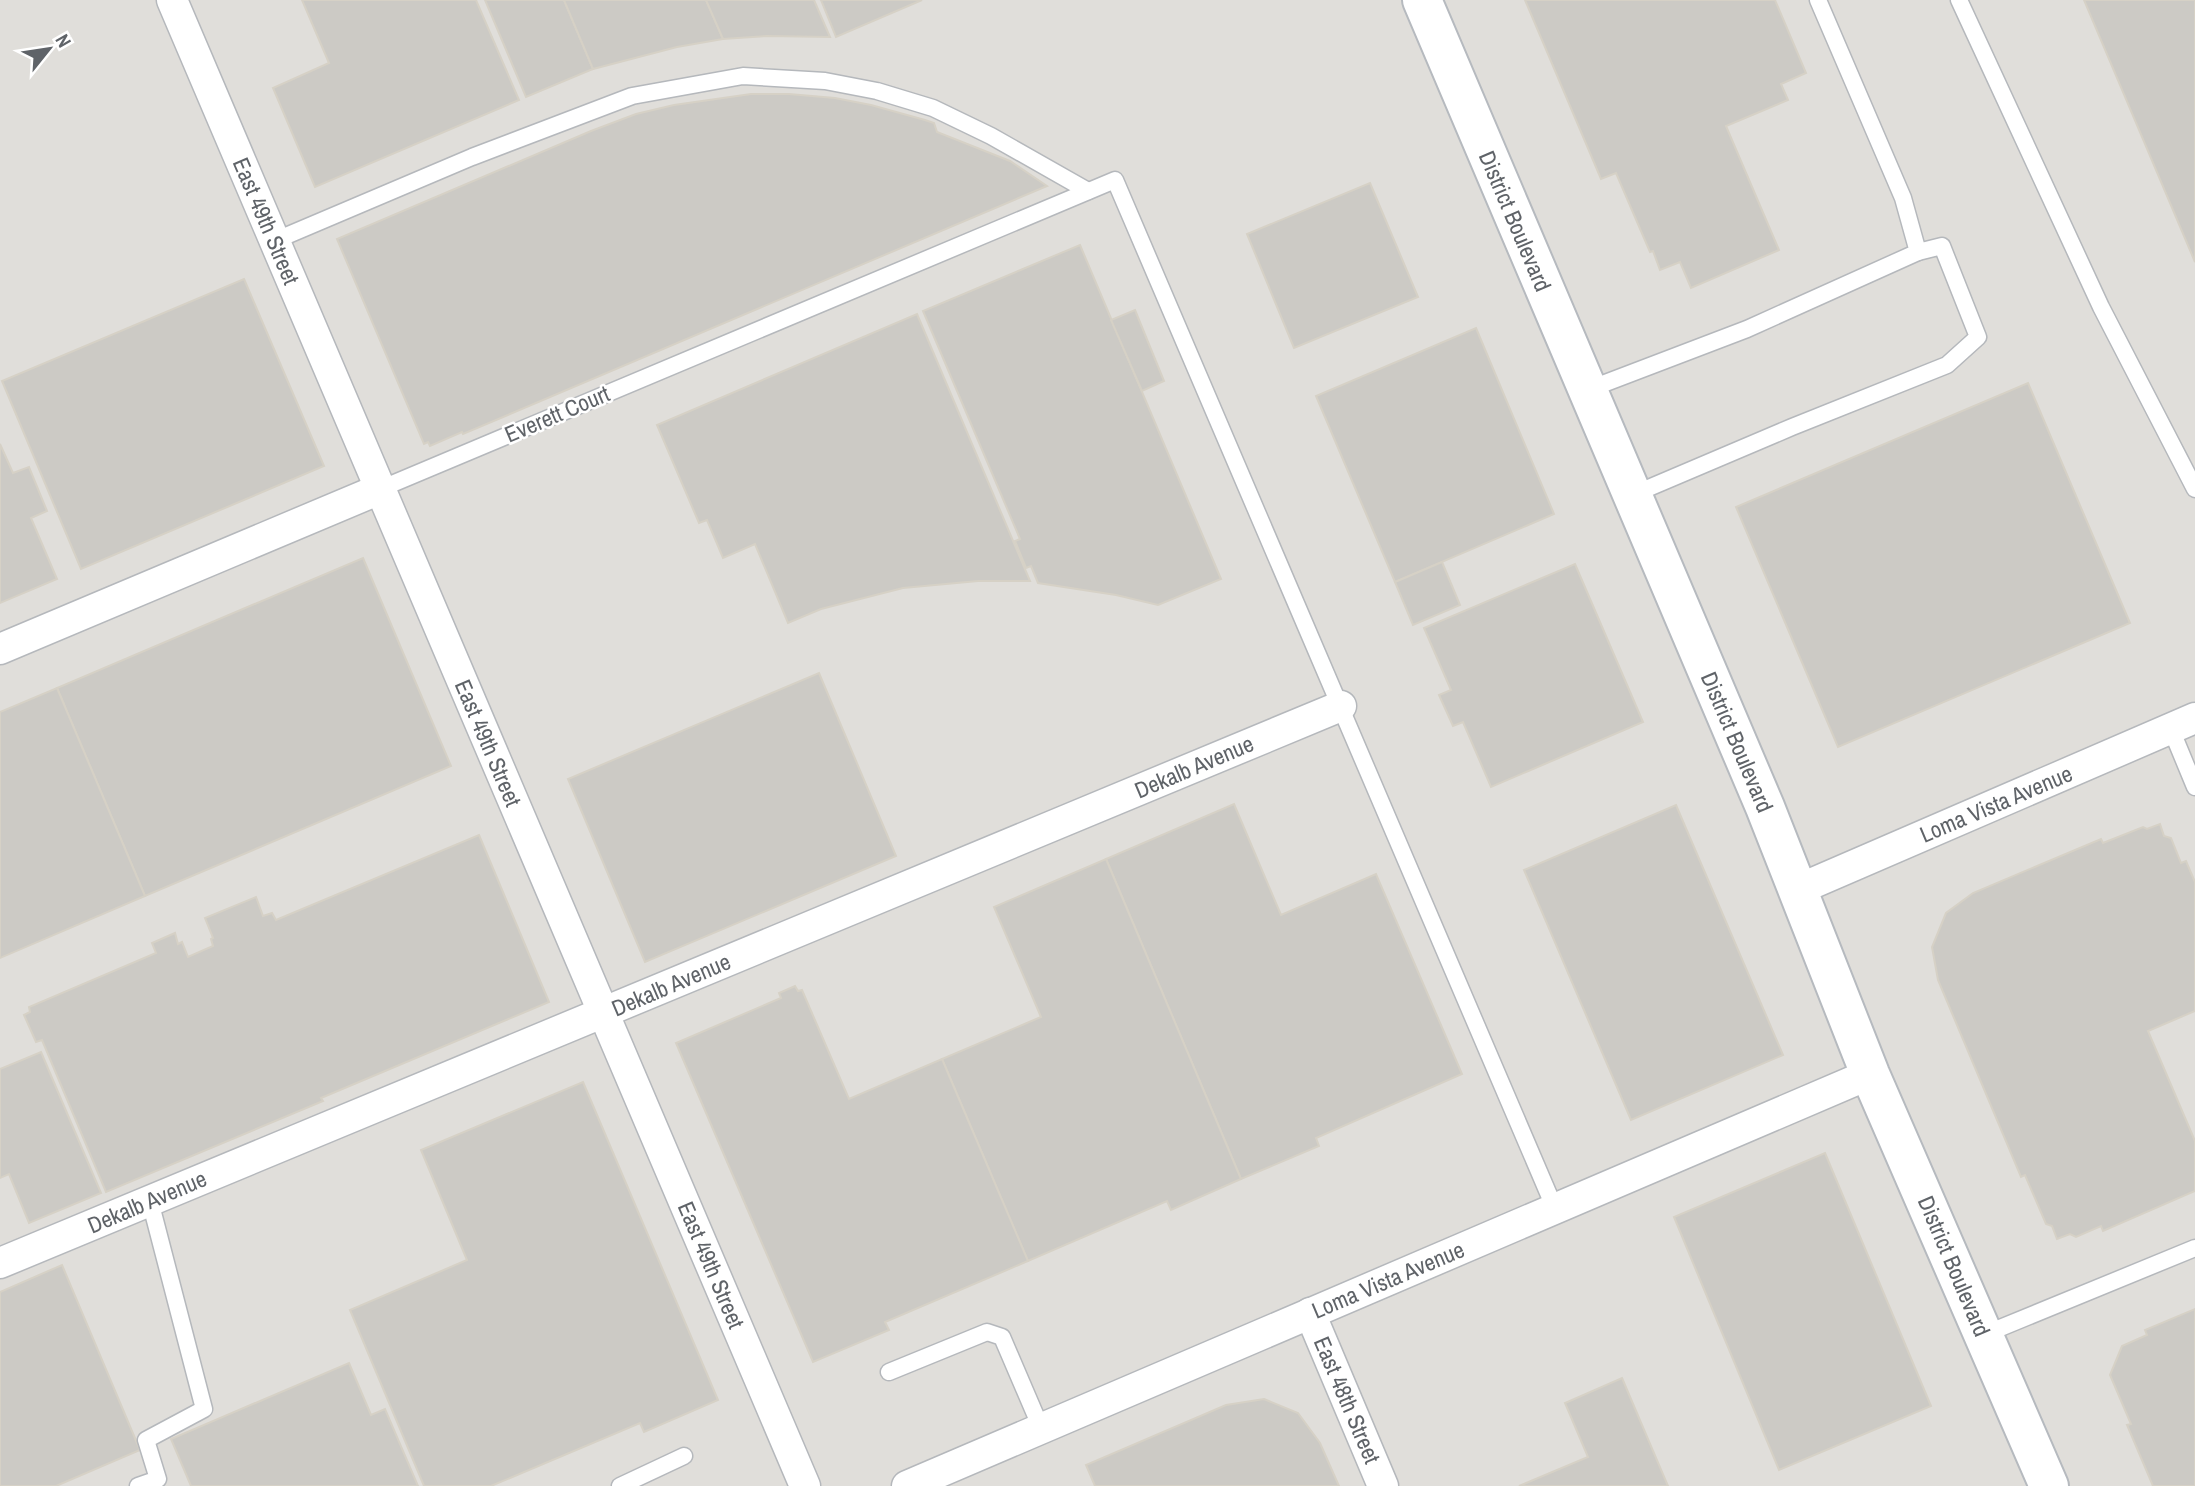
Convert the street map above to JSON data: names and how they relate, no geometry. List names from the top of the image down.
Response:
{
  "streets": {
    "main road": ["District Boulevard"],
    "street": [
      "East 49th Street",
      "Everett Court",
      "Dekalb Avenue",
      "Loma Vista Avenue",
      "East 48th Street"
    ]
  },
  "crossings": [
    ["East 49th Street", "Everett Court"],
    ["East 49th Street", "Dekalb Avenue"],
    ["District Boulevard", "Loma Vista Avenue"],
    ["Everett Court", "Dekalb Avenue"],
    ["Loma Vista Avenue", "East 48th Street"]
  ],
  "north": "top right"
}
